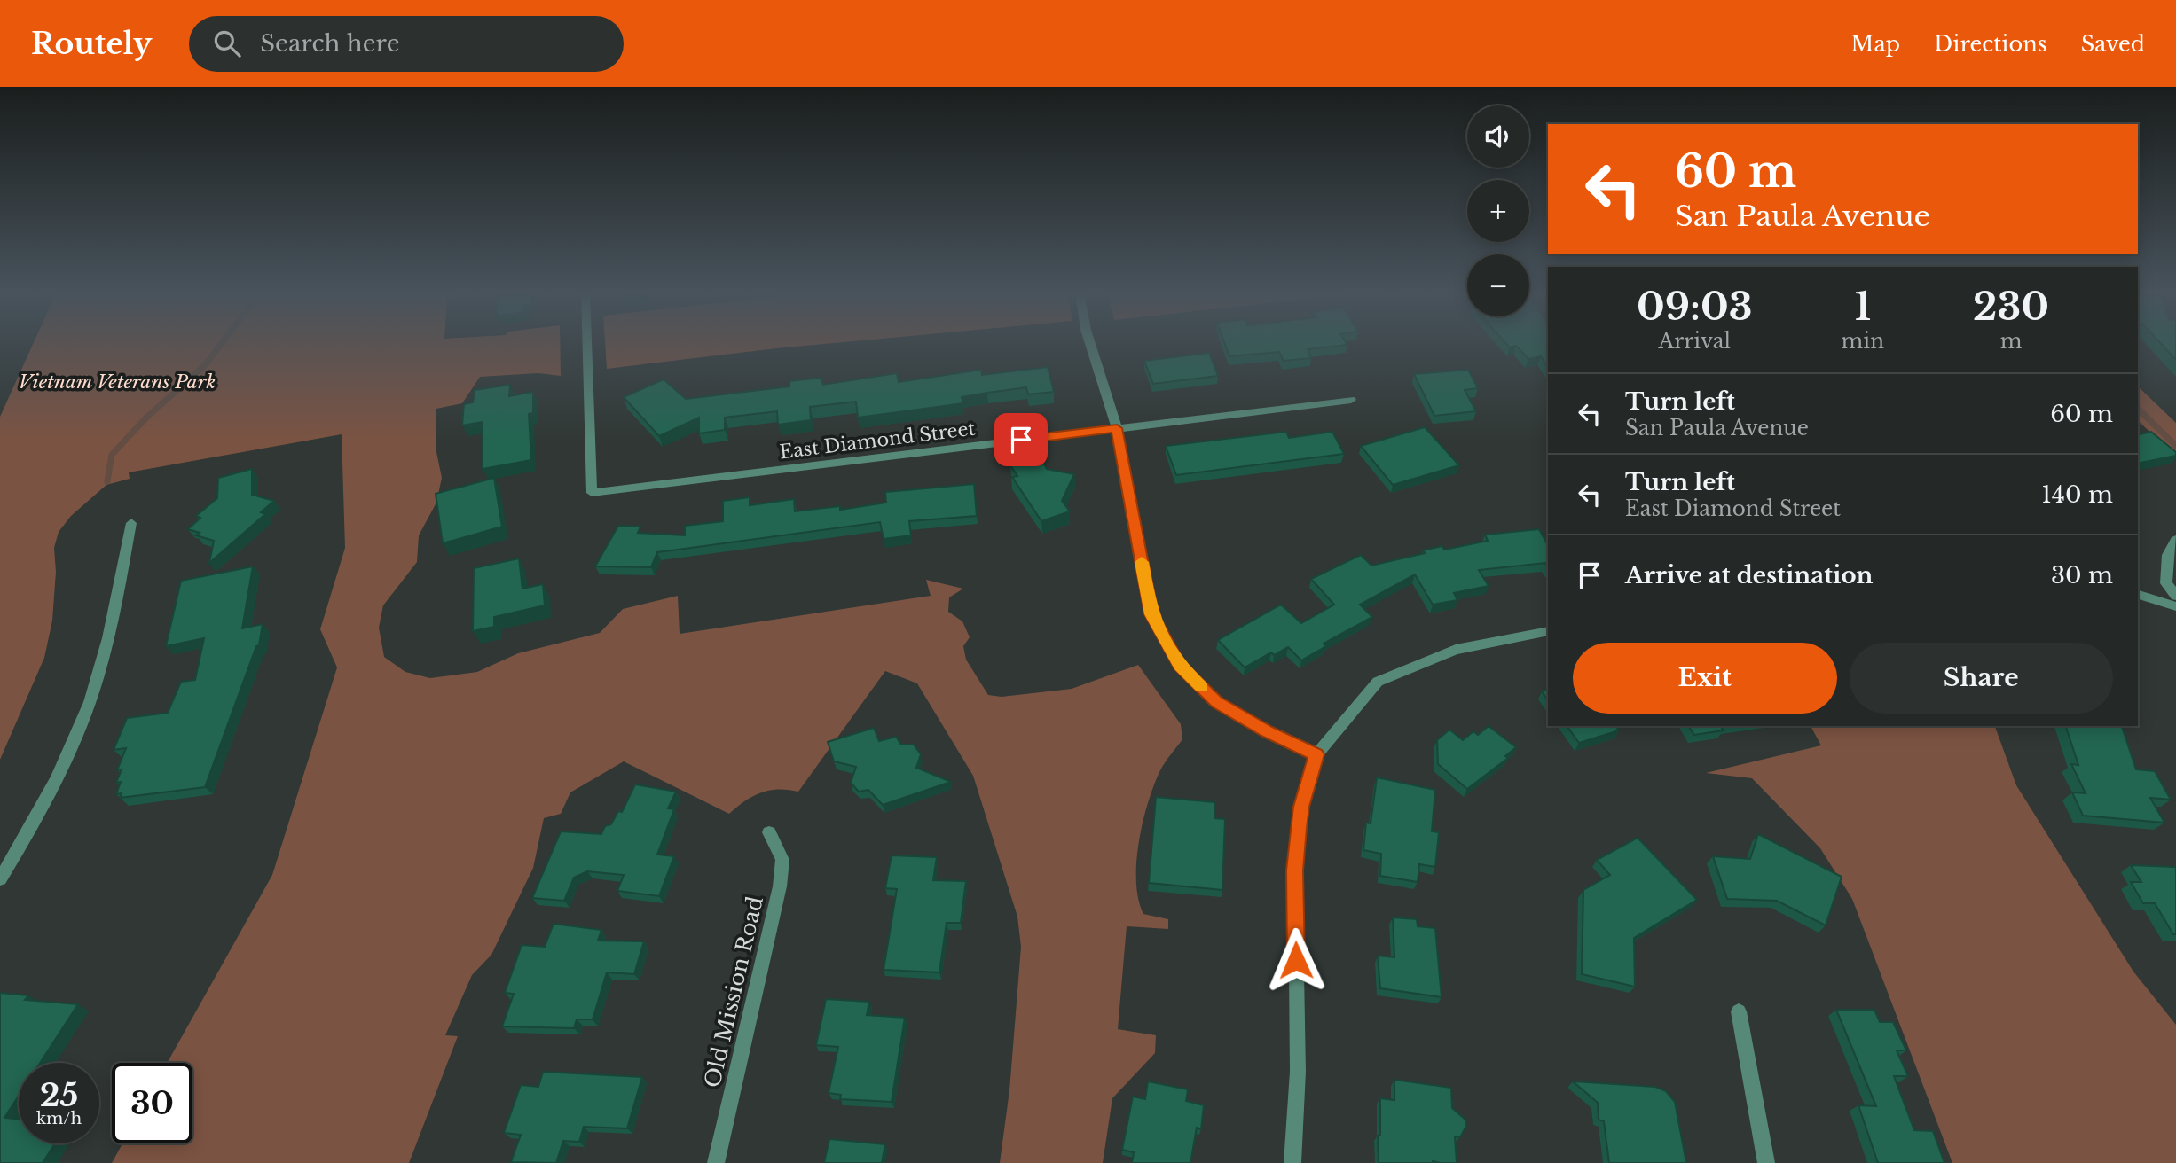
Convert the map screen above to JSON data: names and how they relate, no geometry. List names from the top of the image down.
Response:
{
  "streets": {
    "street": ["East Diamond Street", "Old Mission Road"]
  },
  "parks": ["Vietnam Veterans Park"],
  "page": {
    "header": "Routely",
    "search": "Search here",
    "nav": ["Map", "Directions", "Saved"],
    "map_buttons": ["+", "−"],
    "turn": ["60 m", "San Paula Avenue"],
    "eta": [
      "09:03",
      "Arrival",
      "1",
      "min",
      "230",
      "m"
    ],
    "list": [
      {
        "name": "Turn left",
        "note": "San Paula Avenue",
        "value": "60 m"
      },
      {
        "name": "Turn left",
        "note": "East Diamond Street",
        "value": "140 m"
      },
      {
        "name": "Arrive at destination",
        "value": "30 m"
      }
    ],
    "buttons": ["Exit", "Share"],
    "speed": "25 km/h",
    "limit": "30"
  }
}
